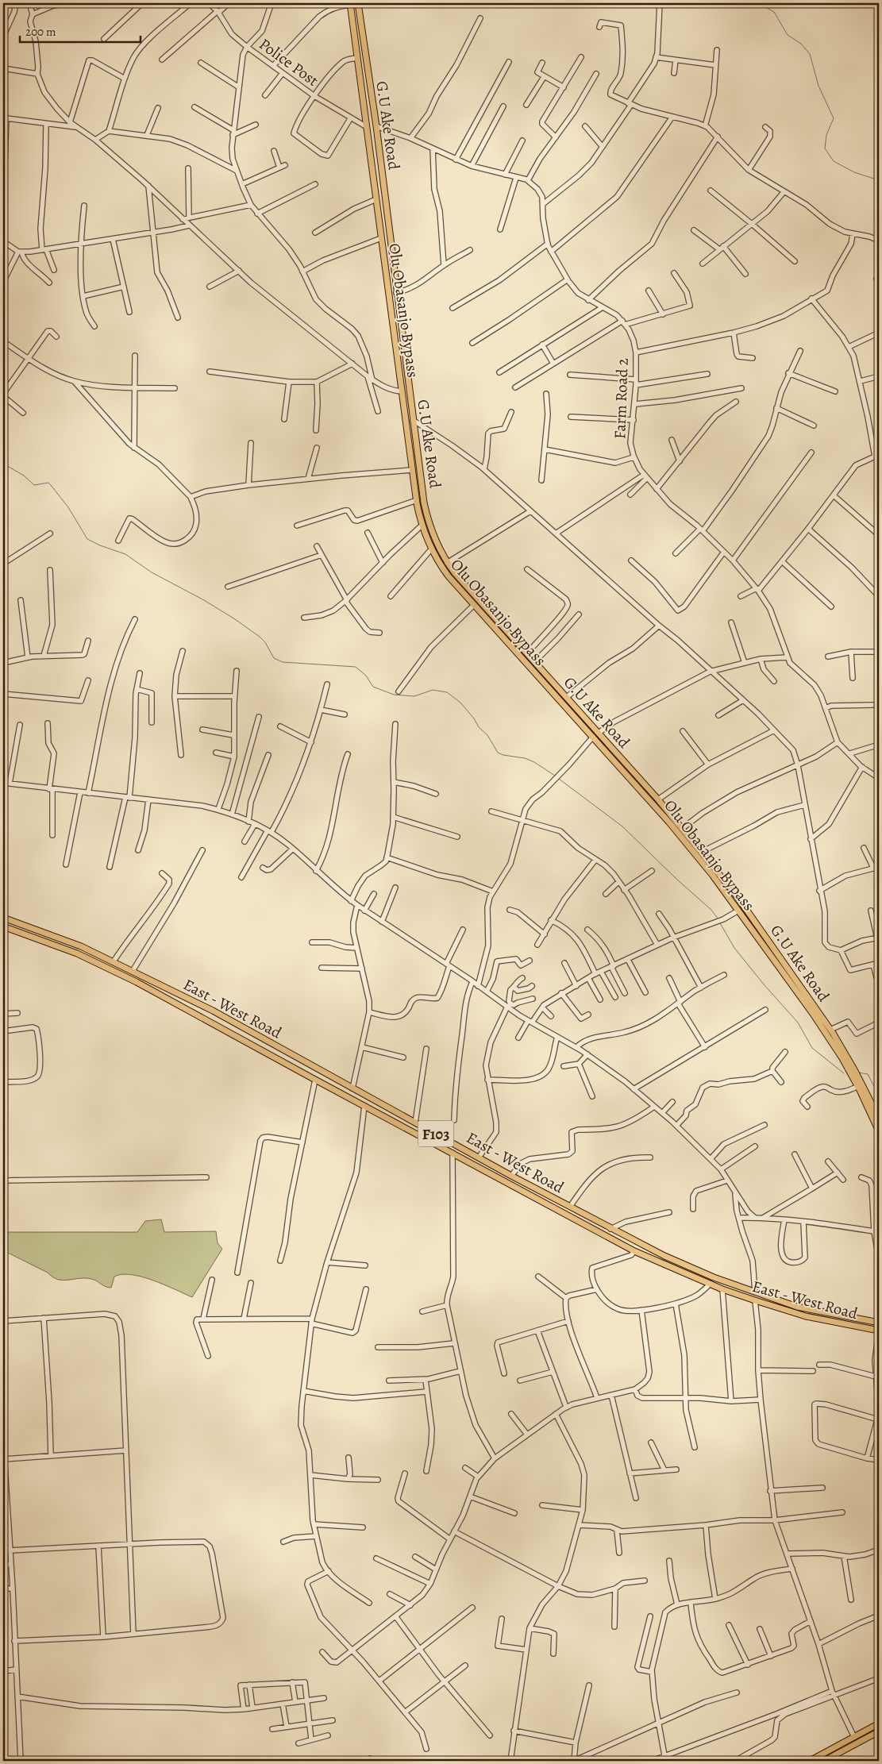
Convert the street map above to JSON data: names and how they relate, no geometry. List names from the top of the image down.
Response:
{
  "streets": {
    "main road": [
      "G.U Ake Road",
      "Olu Obasanjo Bypass",
      "East - West Road",
      "F103"
    ],
    "street": ["Police Post", "Farm Road 2"]
  },
  "crossings": [
    ["Police Post", "Olu Obasanjo Bypass"]
  ],
  "scale_bar": "200 m"
}
